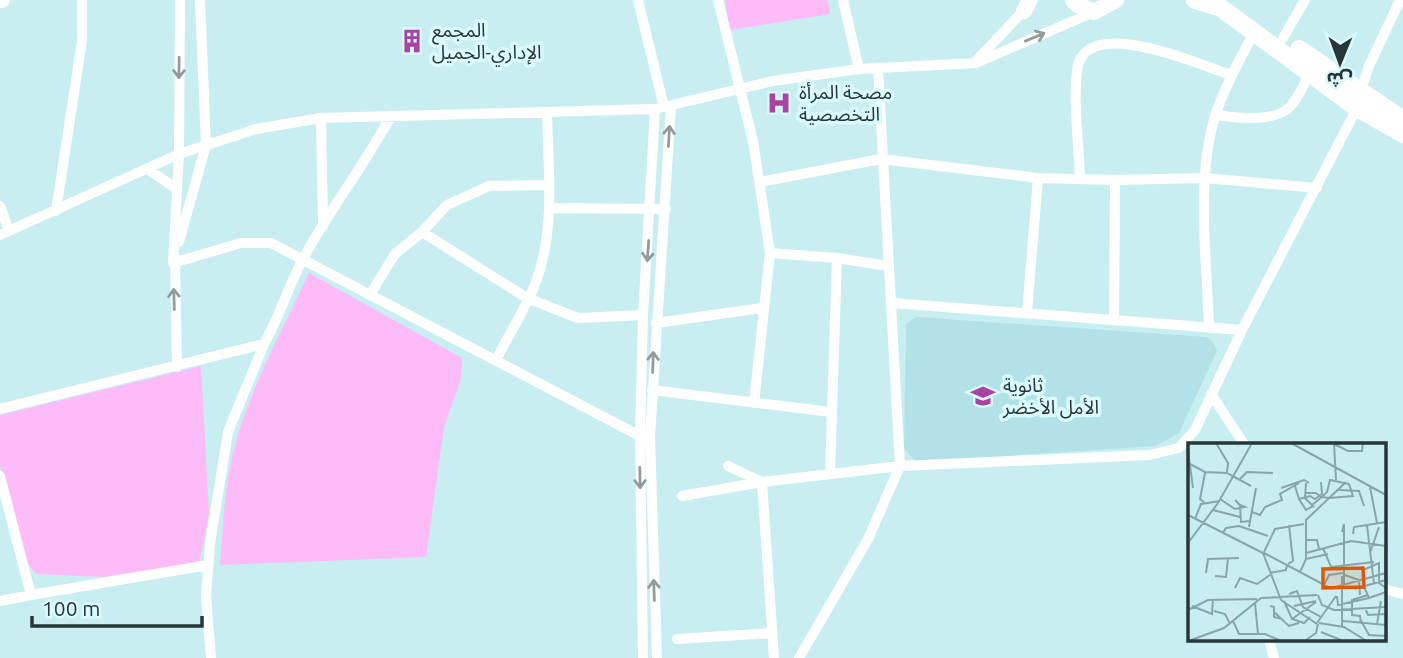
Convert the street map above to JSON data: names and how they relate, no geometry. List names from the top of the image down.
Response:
{
  "places": {
    "building": ["المجمع الإداري-الجميل"],
    "hospital": ["مصحة المرأة التخصصية"],
    "school or university": ["ثانوية الأمل الأخضر"]
  },
  "scale_bar": "100 m",
  "north": "bottom"
}
